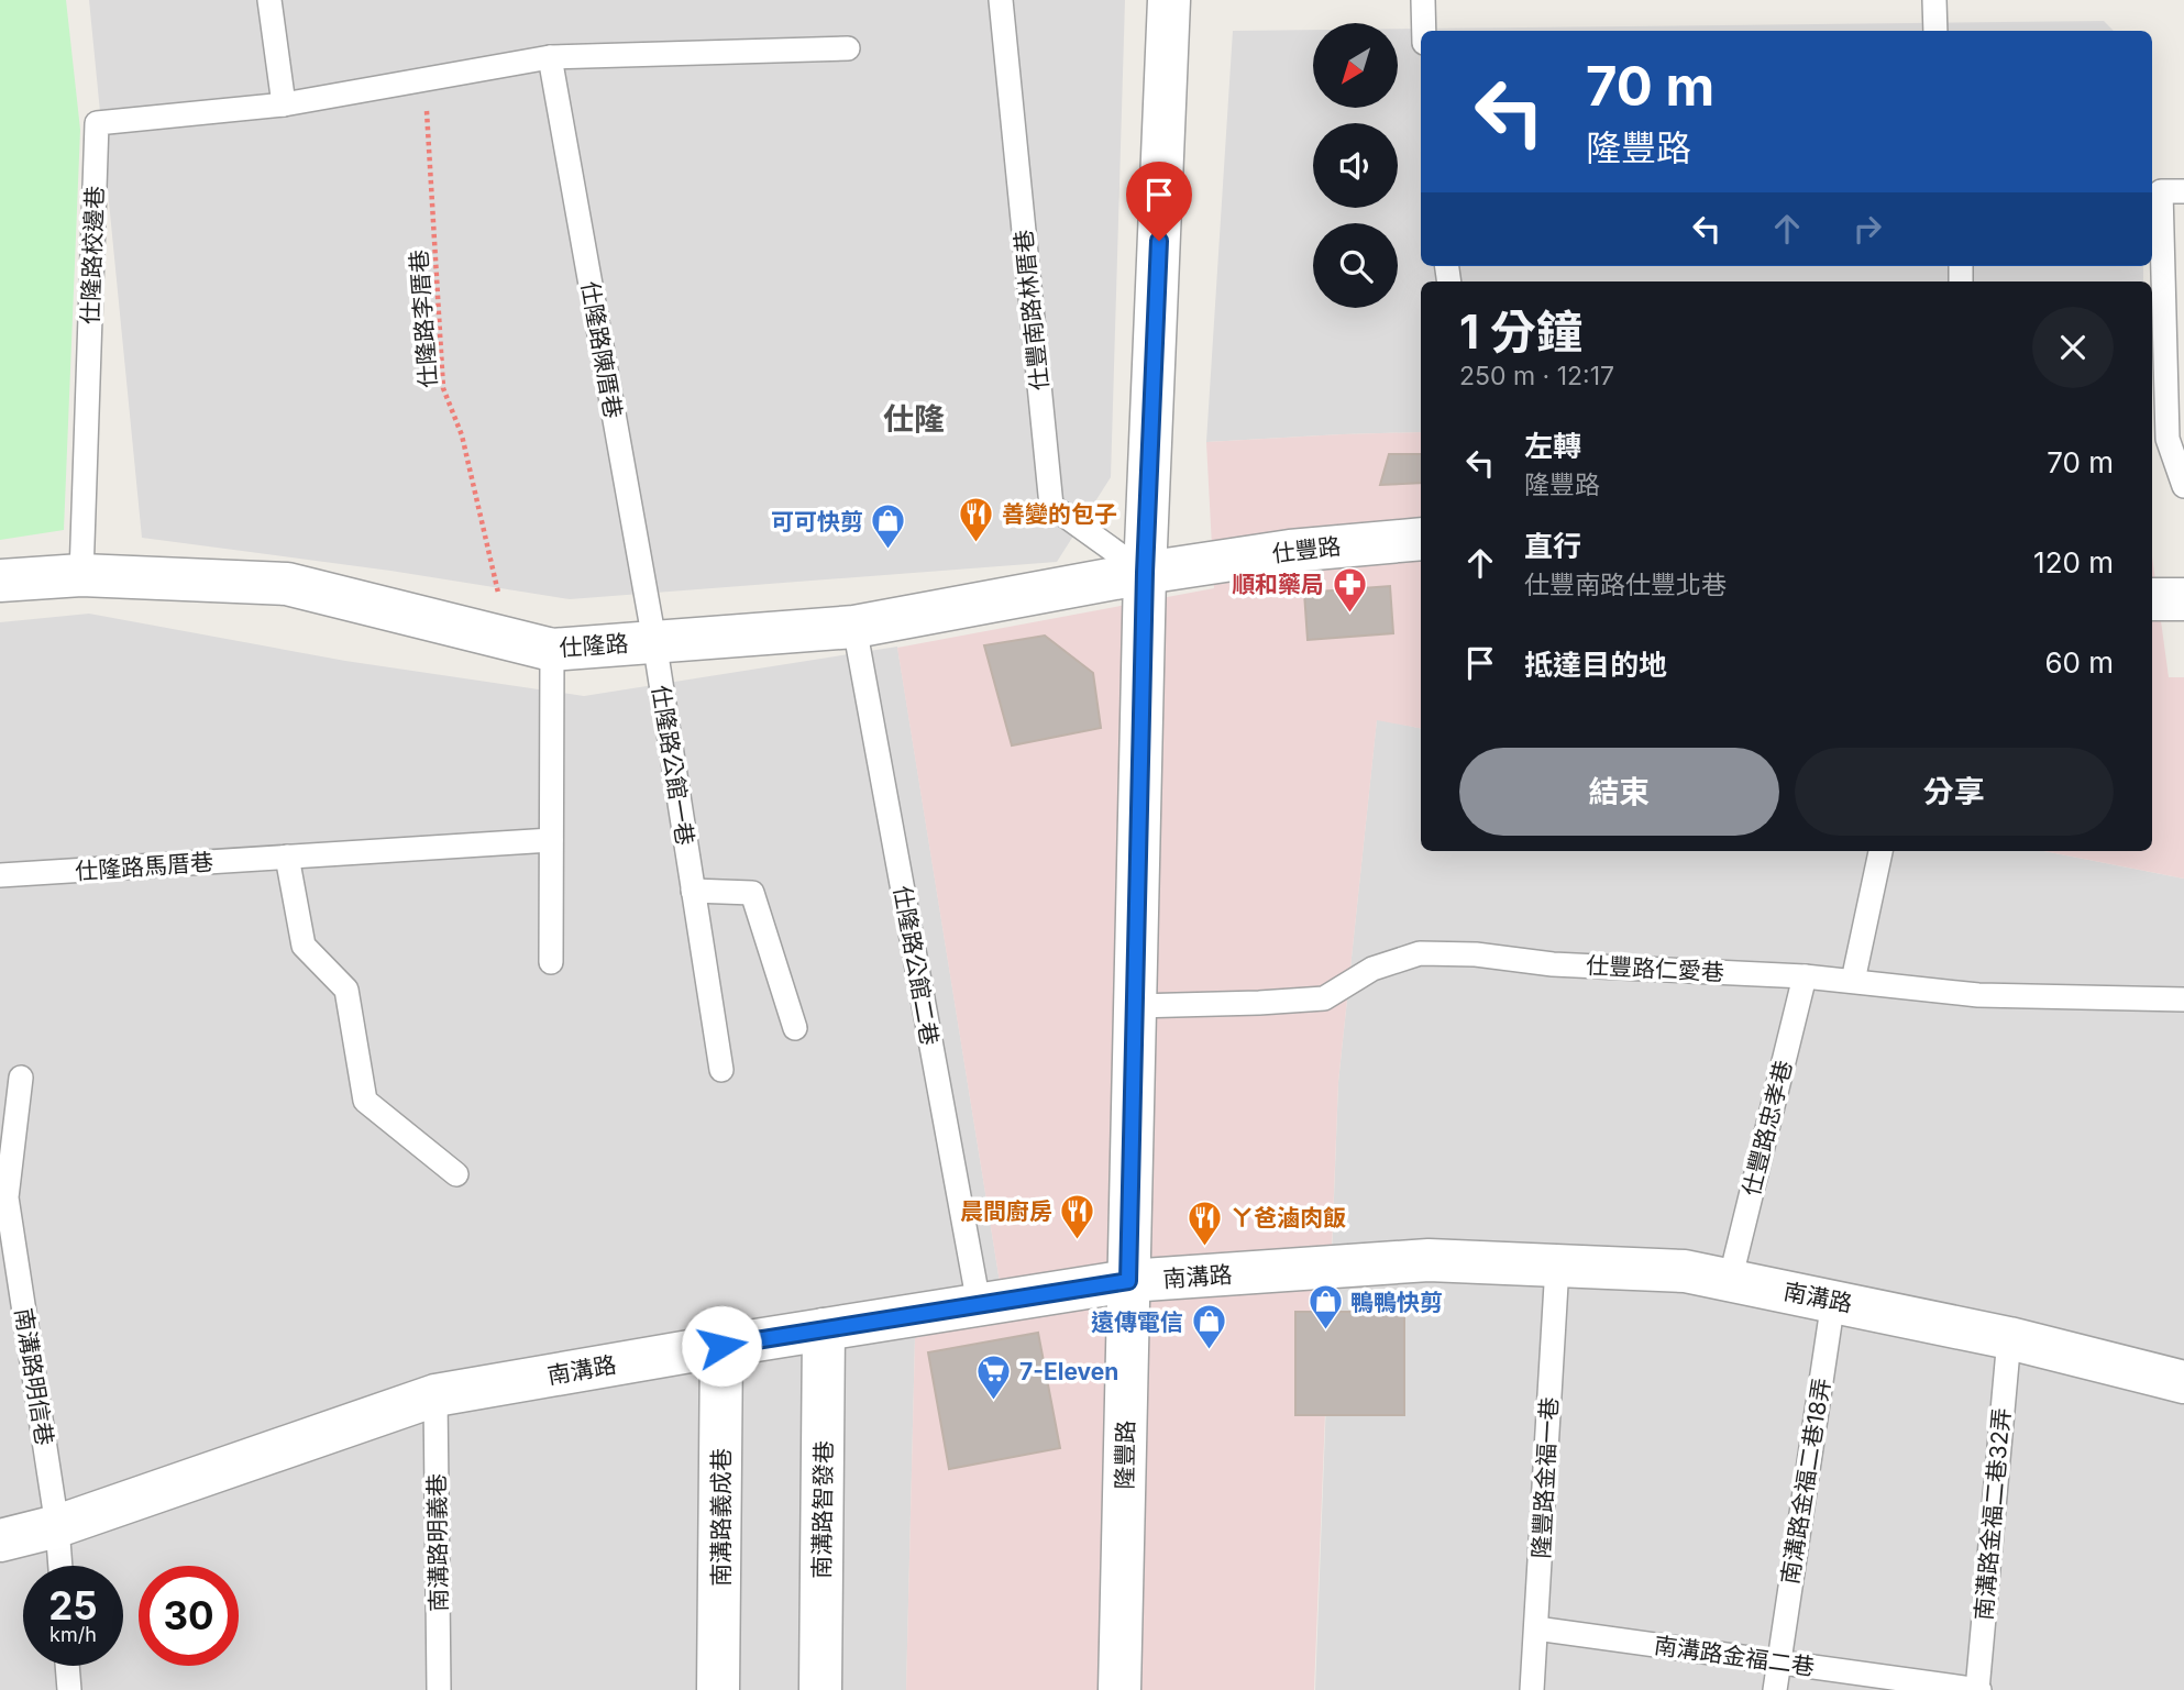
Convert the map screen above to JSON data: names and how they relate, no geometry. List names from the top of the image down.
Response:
{
  "streets": {
    "street": [
      "仕豐路",
      "仕隆路",
      "南溝路",
      "隆豐路",
      "南溝路智發巷",
      "南溝路義成巷"
    ],
    "lane": [
      "仕隆路校邊巷",
      "仕豐南路林厝巷",
      "仕隆路陳厝巷",
      "仕隆路公館一巷",
      "仕隆路馬厝巷",
      "仕隆路公館二巷",
      "仕豐路仁愛巷",
      "仕豐路忠孝巷",
      "南溝路明信巷",
      "隆豐路金福一巷",
      "南溝路金福二巷18弄",
      "南溝路金福二巷32弄",
      "南溝路明義巷",
      "南溝路金福二巷"
    ],
    "path": ["仕隆路李厝巷"]
  },
  "crossings": [
    ["仕隆路校邊巷", "仕隆路李厝巷"],
    ["仕隆路校邊巷", "仕隆路陳厝巷"],
    ["仕隆路校邊巷", "仕隆路"],
    ["仕豐南路林厝巷", "仕豐路"],
    ["仕豐南路林厝巷", "仕隆路"],
    ["仕豐南路林厝巷", "隆豐路"],
    ["仕隆路李厝巷", "仕隆路"],
    ["仕隆路陳厝巷", "仕隆路"],
    ["仕隆路陳厝巷", "仕隆路公館一巷"],
    ["仕豐路", "仕隆路"],
    ["仕豐路", "隆豐路"],
    ["仕隆路", "仕隆路公館一巷"],
    ["仕隆路", "仕隆路公館二巷"],
    ["仕隆路", "隆豐路"],
    ["仕隆路公館二巷", "南溝路"],
    ["仕豐路仁愛巷", "仕豐路忠孝巷"],
    ["仕豐路仁愛巷", "隆豐路"],
    ["仕豐路忠孝巷", "南溝路"],
    ["南溝路", "南溝路明信巷"],
    ["南溝路", "隆豐路"],
    ["南溝路", "隆豐路金福一巷"],
    ["南溝路", "南溝路金福二巷18弄"],
    ["南溝路", "南溝路智發巷"],
    ["南溝路", "南溝路金福二巷32弄"],
    ["南溝路", "南溝路義成巷"],
    ["南溝路", "南溝路明義巷"],
    ["隆豐路金福一巷", "南溝路金福二巷"],
    ["南溝路金福二巷18弄", "南溝路金福二巷"],
    ["南溝路金福二巷32弄", "南溝路金福二巷"]
  ],
  "districts": ["仕隆"],
  "places": {
    "restaurant": ["善變的包子", "晨間廚房", "ㄚ爸滷肉飯"],
    "shop": ["可可快剪", "鴨鴨快剪", "遠傳電信"],
    "pharmacy": ["順和藥局"],
    "supermarket": ["7-Eleven"]
  },
  "north": "bottom left",
  "page": {
    "turn": ["70 m", "隆豐路"],
    "heading": ["1 分鐘", "250 m · 12:17"],
    "list": [
      {
        "name": "左轉",
        "note": "隆豐路",
        "value": "70 m"
      },
      {
        "name": "直行",
        "note": "仕豐南路仕豐北巷",
        "value": "120 m"
      },
      {
        "name": "抵達目的地",
        "value": "60 m"
      }
    ],
    "buttons": ["結束", "分享"],
    "speed": "25 km/h",
    "limit": "30"
  }
}
